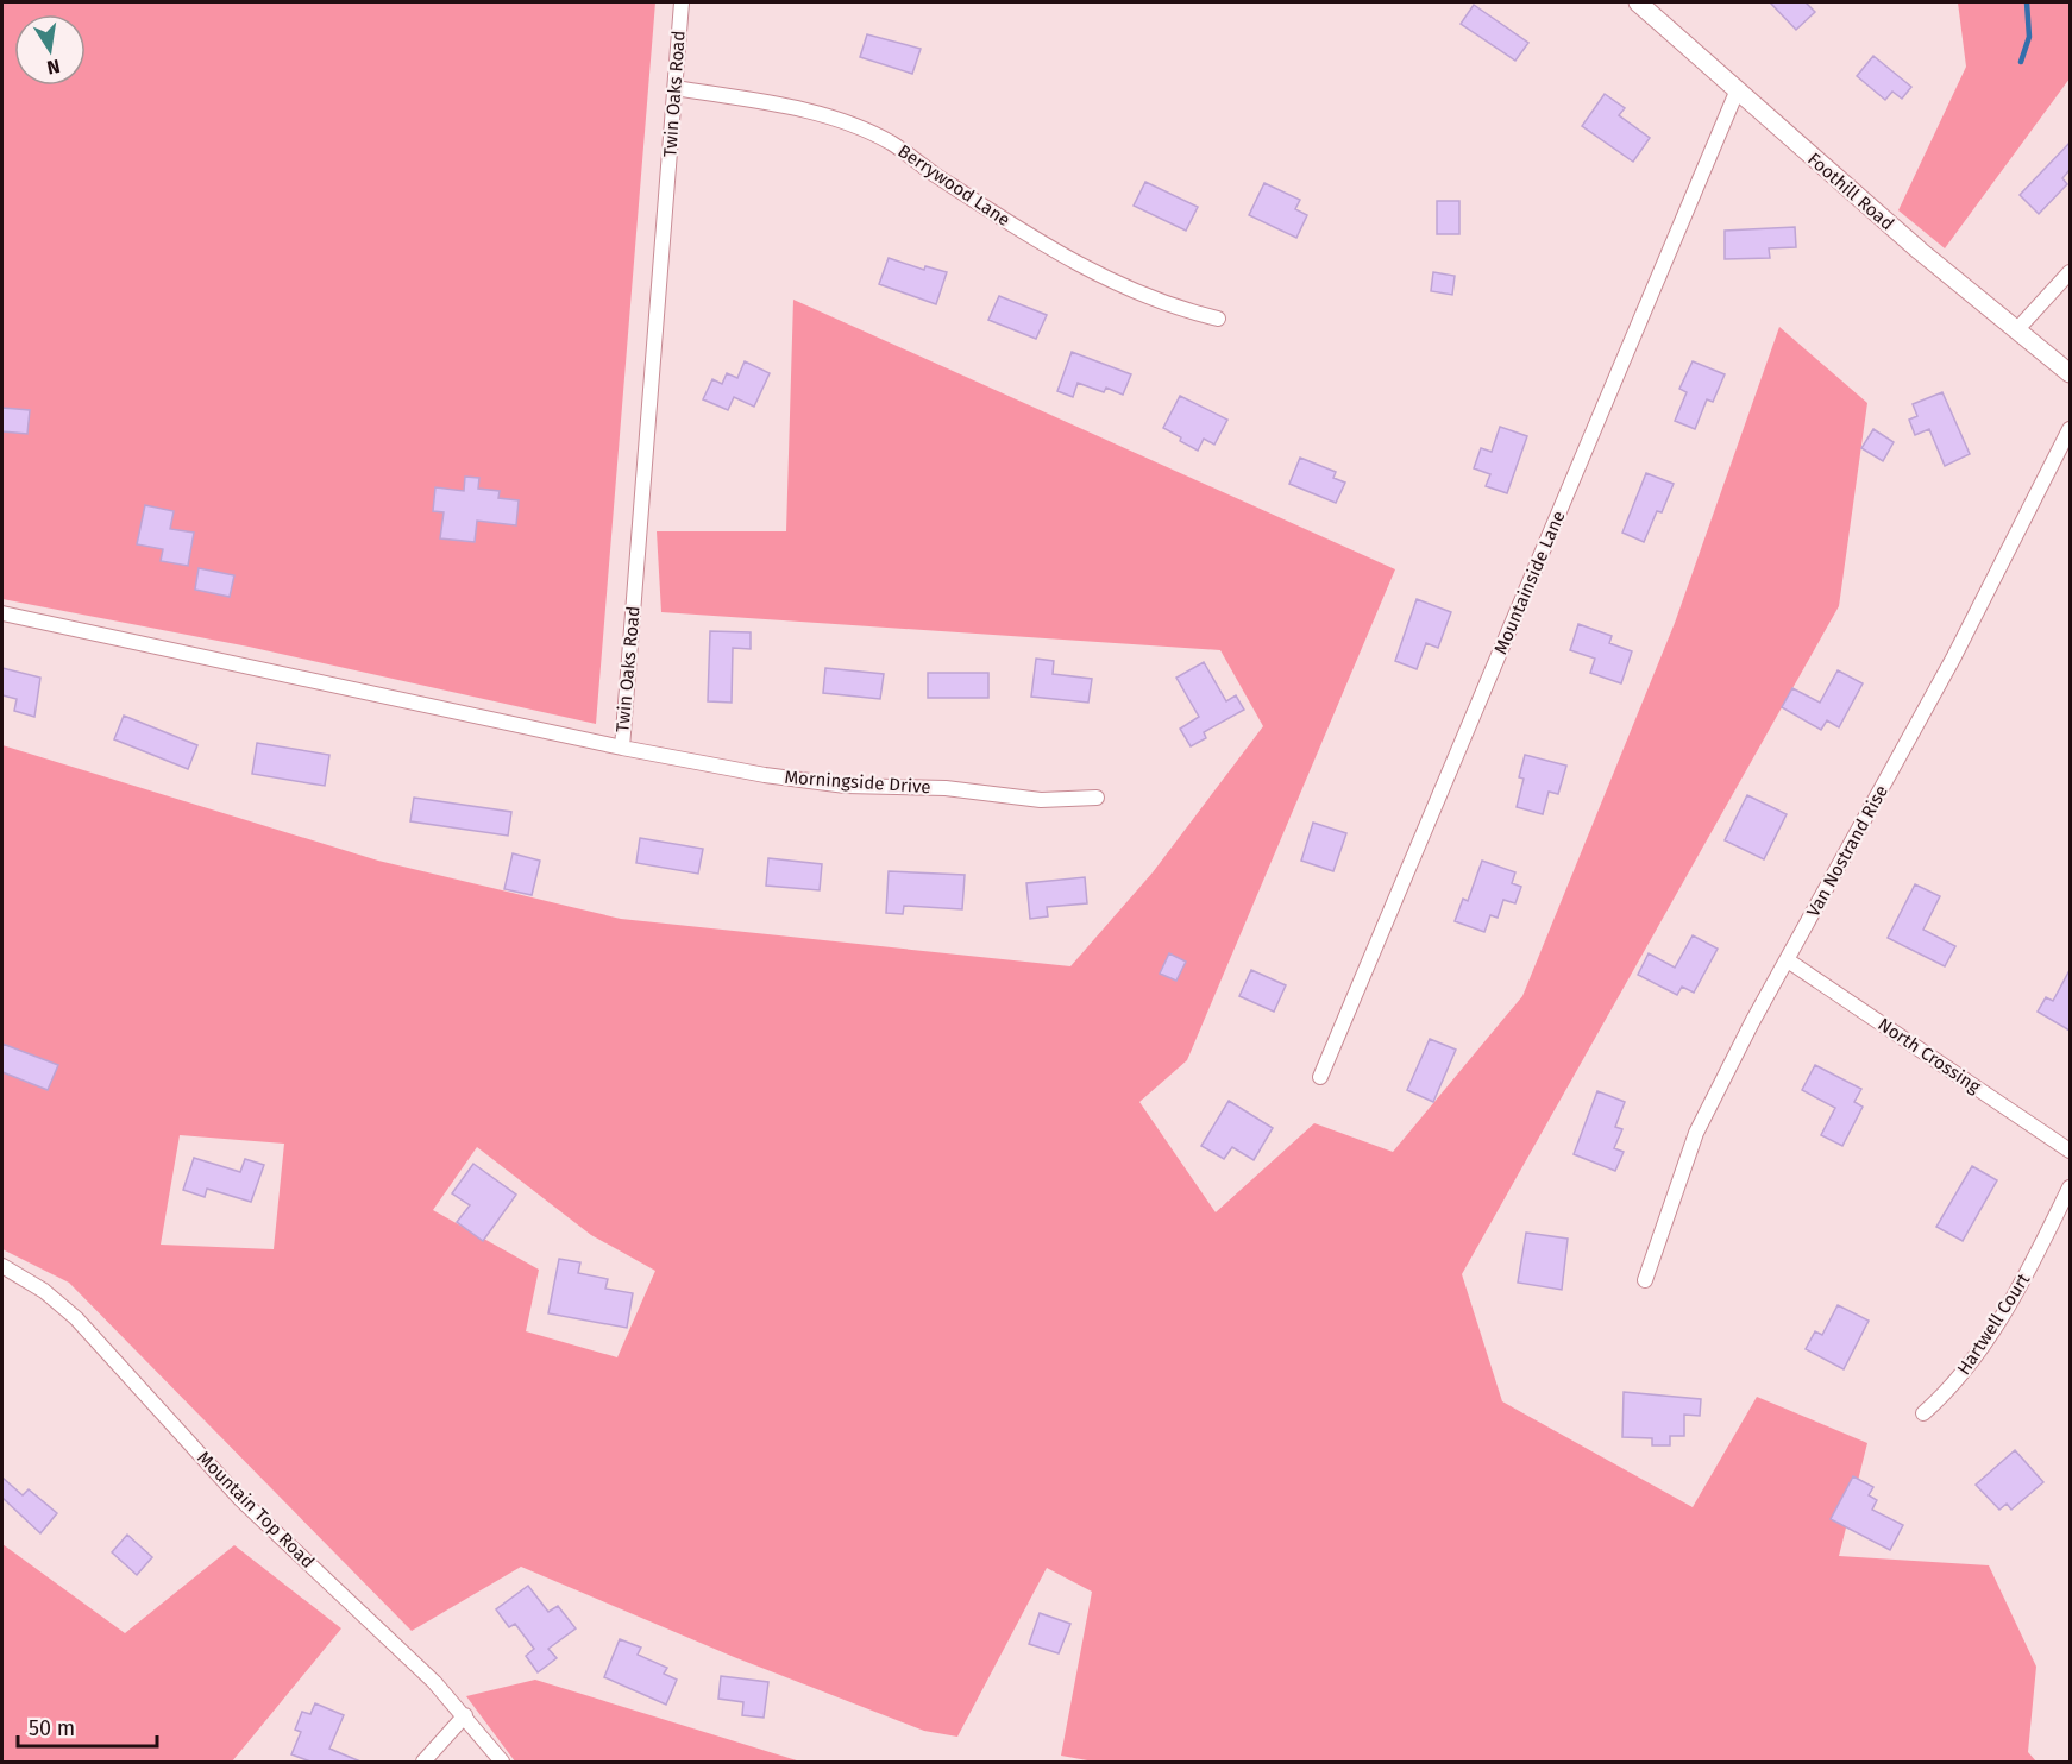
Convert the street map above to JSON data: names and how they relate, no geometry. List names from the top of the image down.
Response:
{
  "streets": {
    "street": [
      "Twin Oaks Road",
      "Berrywood Lane",
      "Foothill Road",
      "Mountainside Lane",
      "Morningside Drive",
      "Van Nostrand Rise",
      "North Crossing",
      "Hartwell Court",
      "Mountain Top Road"
    ]
  },
  "crossings": [
    ["Twin Oaks Road", "Berrywood Lane"],
    ["Twin Oaks Road", "Morningside Drive"],
    ["Foothill Road", "Mountainside Lane"],
    ["Van Nostrand Rise", "North Crossing"]
  ],
  "scale_bar": "50 m",
  "north": "bottom"
}
